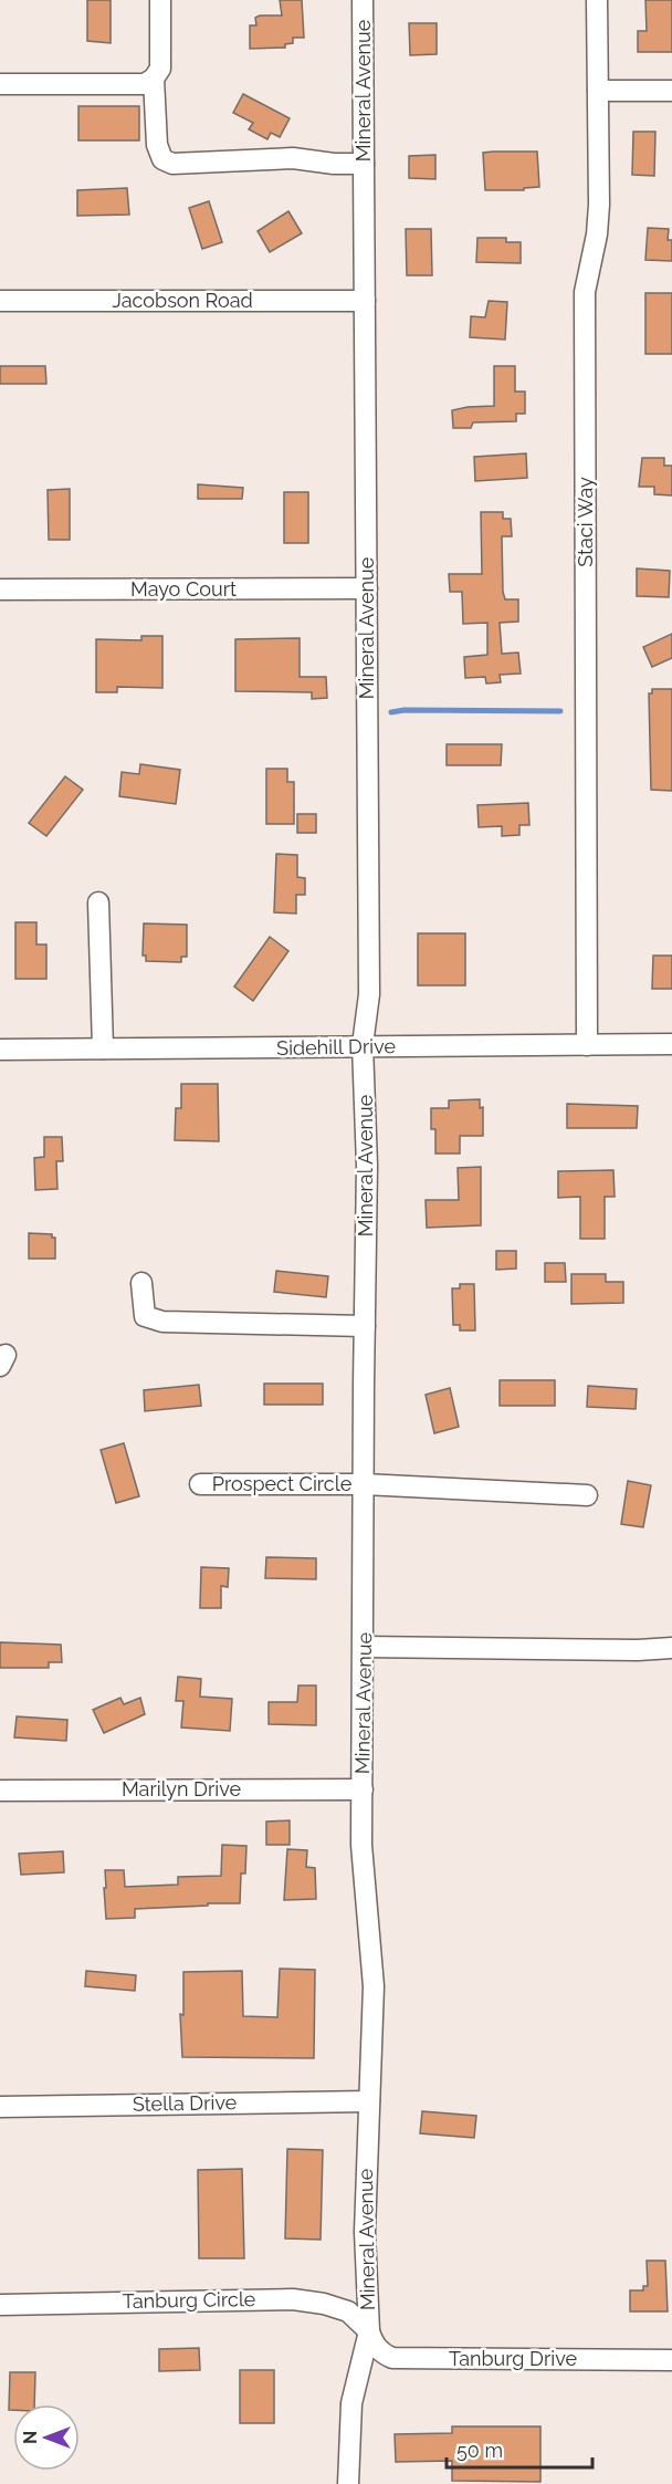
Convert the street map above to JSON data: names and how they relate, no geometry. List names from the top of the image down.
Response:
{
  "streets": {
    "street": [
      "Mineral Avenue",
      "Jacobson Road",
      "Staci Way",
      "Mayo Court",
      "Sidehill Drive",
      "Prospect Circle",
      "Marilyn Drive",
      "Stella Drive",
      "Tanburg Circle",
      "Tanburg Drive"
    ]
  },
  "crossings": [
    ["Mineral Avenue", "Jacobson Road"],
    ["Mineral Avenue", "Mayo Court"],
    ["Mineral Avenue", "Sidehill Drive"],
    ["Mineral Avenue", "Prospect Circle"],
    ["Mineral Avenue", "Marilyn Drive"],
    ["Mineral Avenue", "Stella Drive"],
    ["Mineral Avenue", "Tanburg Circle"],
    ["Mineral Avenue", "Tanburg Drive"],
    ["Staci Way", "Sidehill Drive"],
    ["Tanburg Circle", "Tanburg Drive"]
  ],
  "scale_bar": "50 m",
  "north": "left"
}
